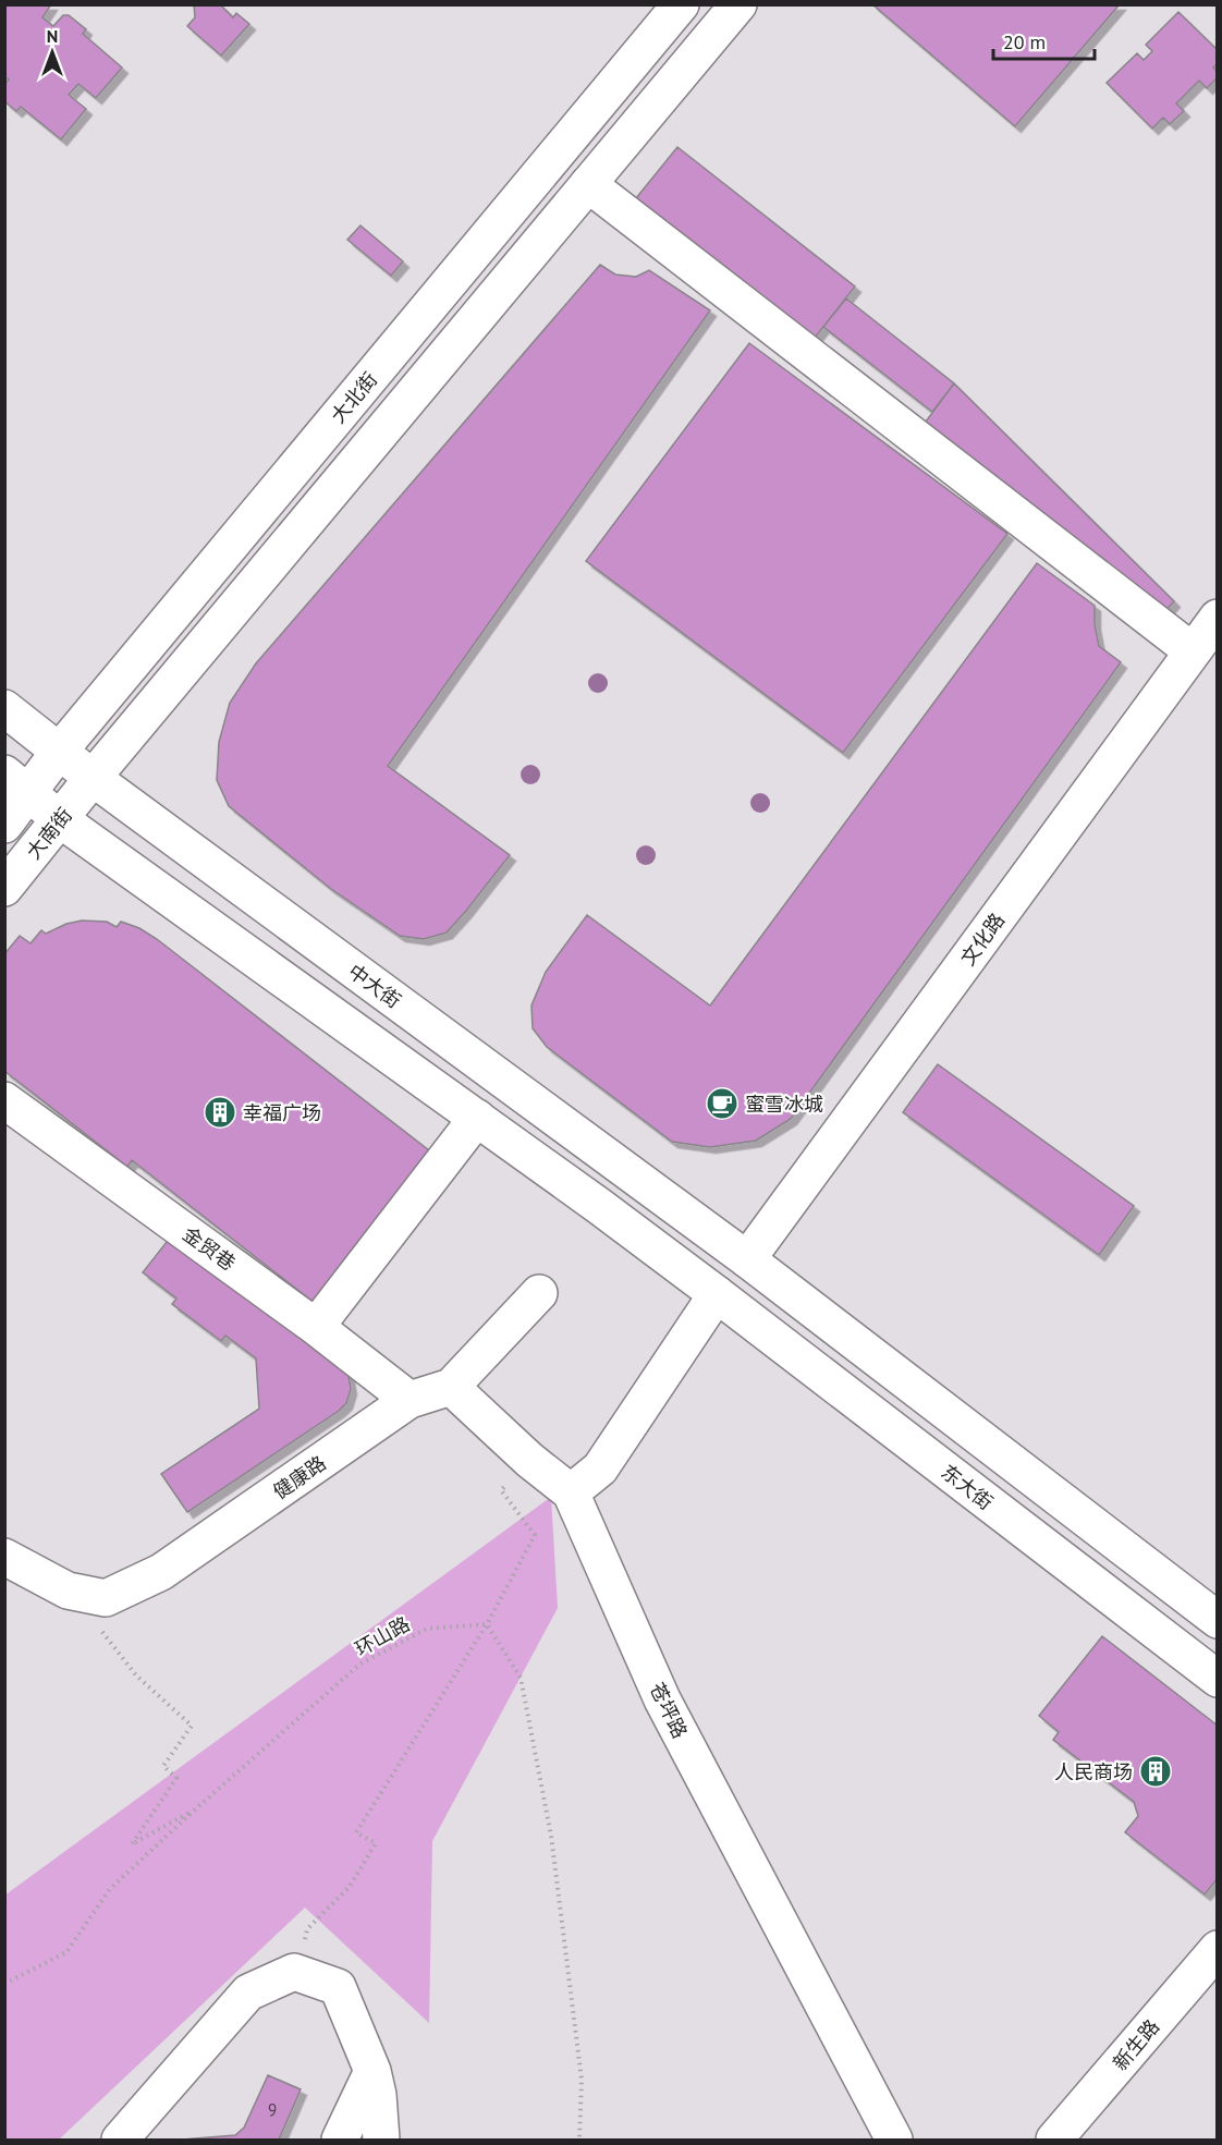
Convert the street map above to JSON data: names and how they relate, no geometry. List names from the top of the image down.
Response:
{
  "streets": {
    "main road": [
      "大北街",
      "大南街",
      "文化路",
      "中大街",
      "金贸巷",
      "健康路",
      "东大街",
      "苍坪路",
      "新生路"
    ],
    "path": ["环山路"]
  },
  "crossings": [
    ["大北街", "大南街"],
    ["大北街", "中大街"],
    ["大南街", "中大街"],
    ["文化路", "中大街"],
    ["金贸巷", "健康路"]
  ],
  "places": {
    "cafe": ["蜜雪冰城"],
    "building": ["幸福广场", "人民商场"]
  },
  "house_numbers": ["9"],
  "scale_bar": "20 m",
  "north": "top"
}
